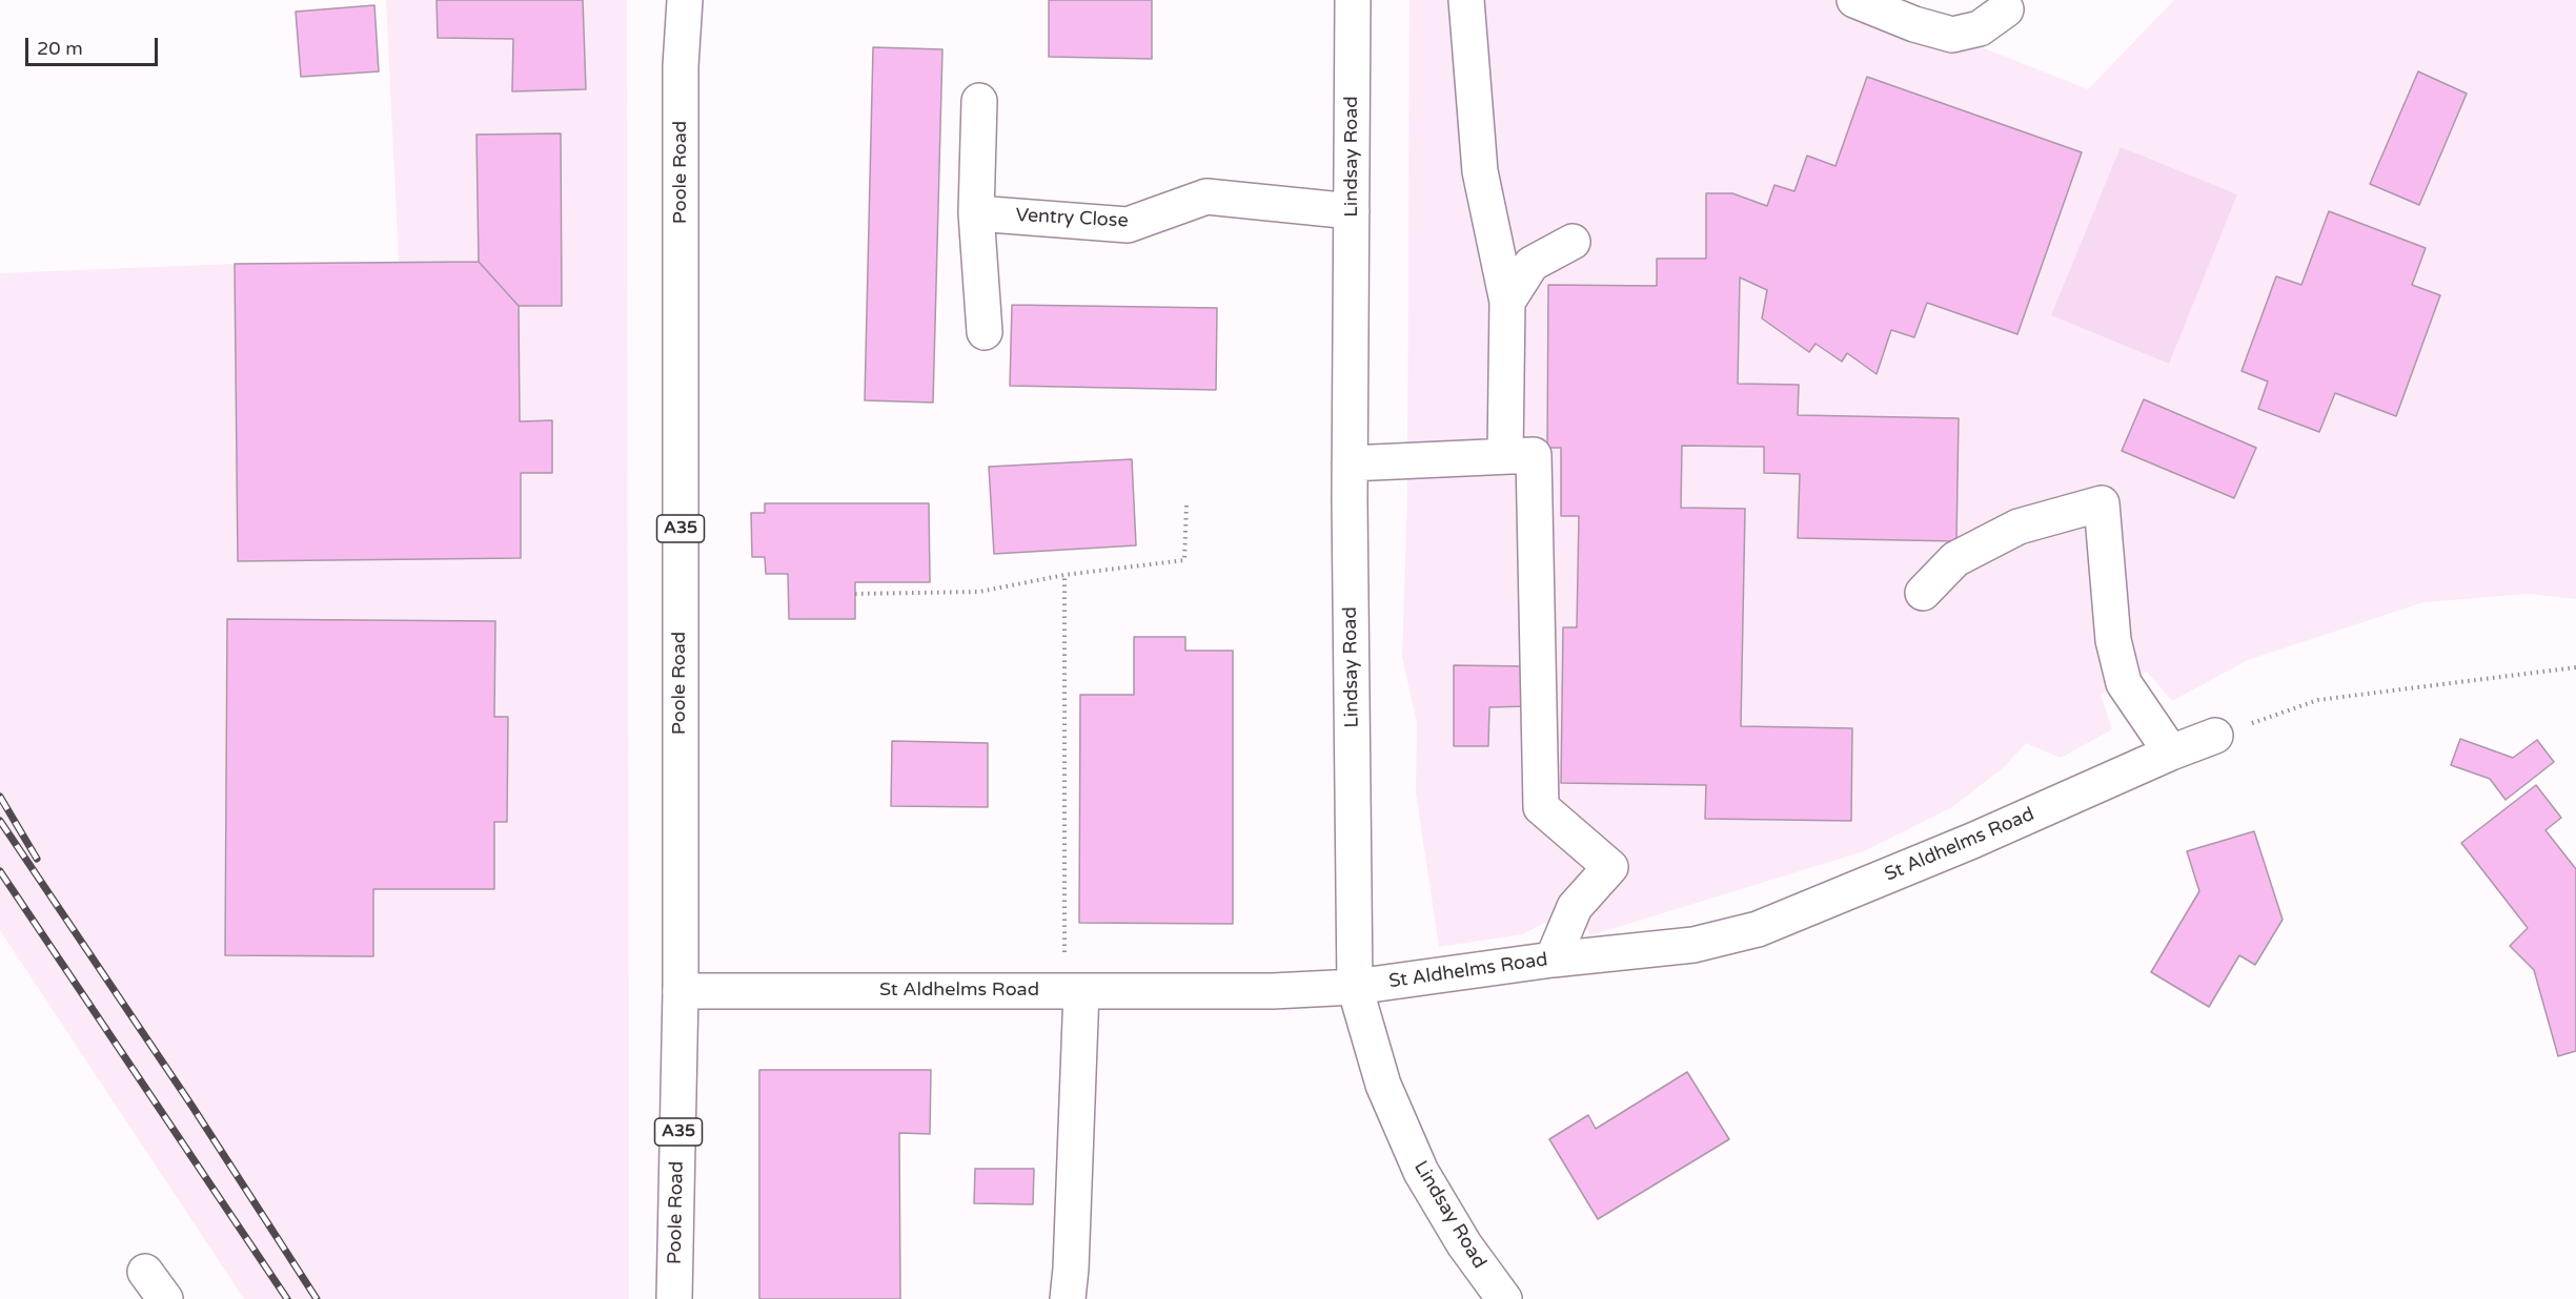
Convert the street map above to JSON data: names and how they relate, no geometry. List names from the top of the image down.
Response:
{
  "streets": {
    "main road": [
      "Lindsay Road",
      "Poole Road",
      "Ventry Close",
      "A35",
      "St Aldhelms Road"
    ]
  },
  "crossings": [
    ["Lindsay Road", "Ventry Close"],
    ["Lindsay Road", "St Aldhelms Road"],
    ["Poole Road", "St Aldhelms Road"]
  ],
  "scale_bar": "20 m"
}
